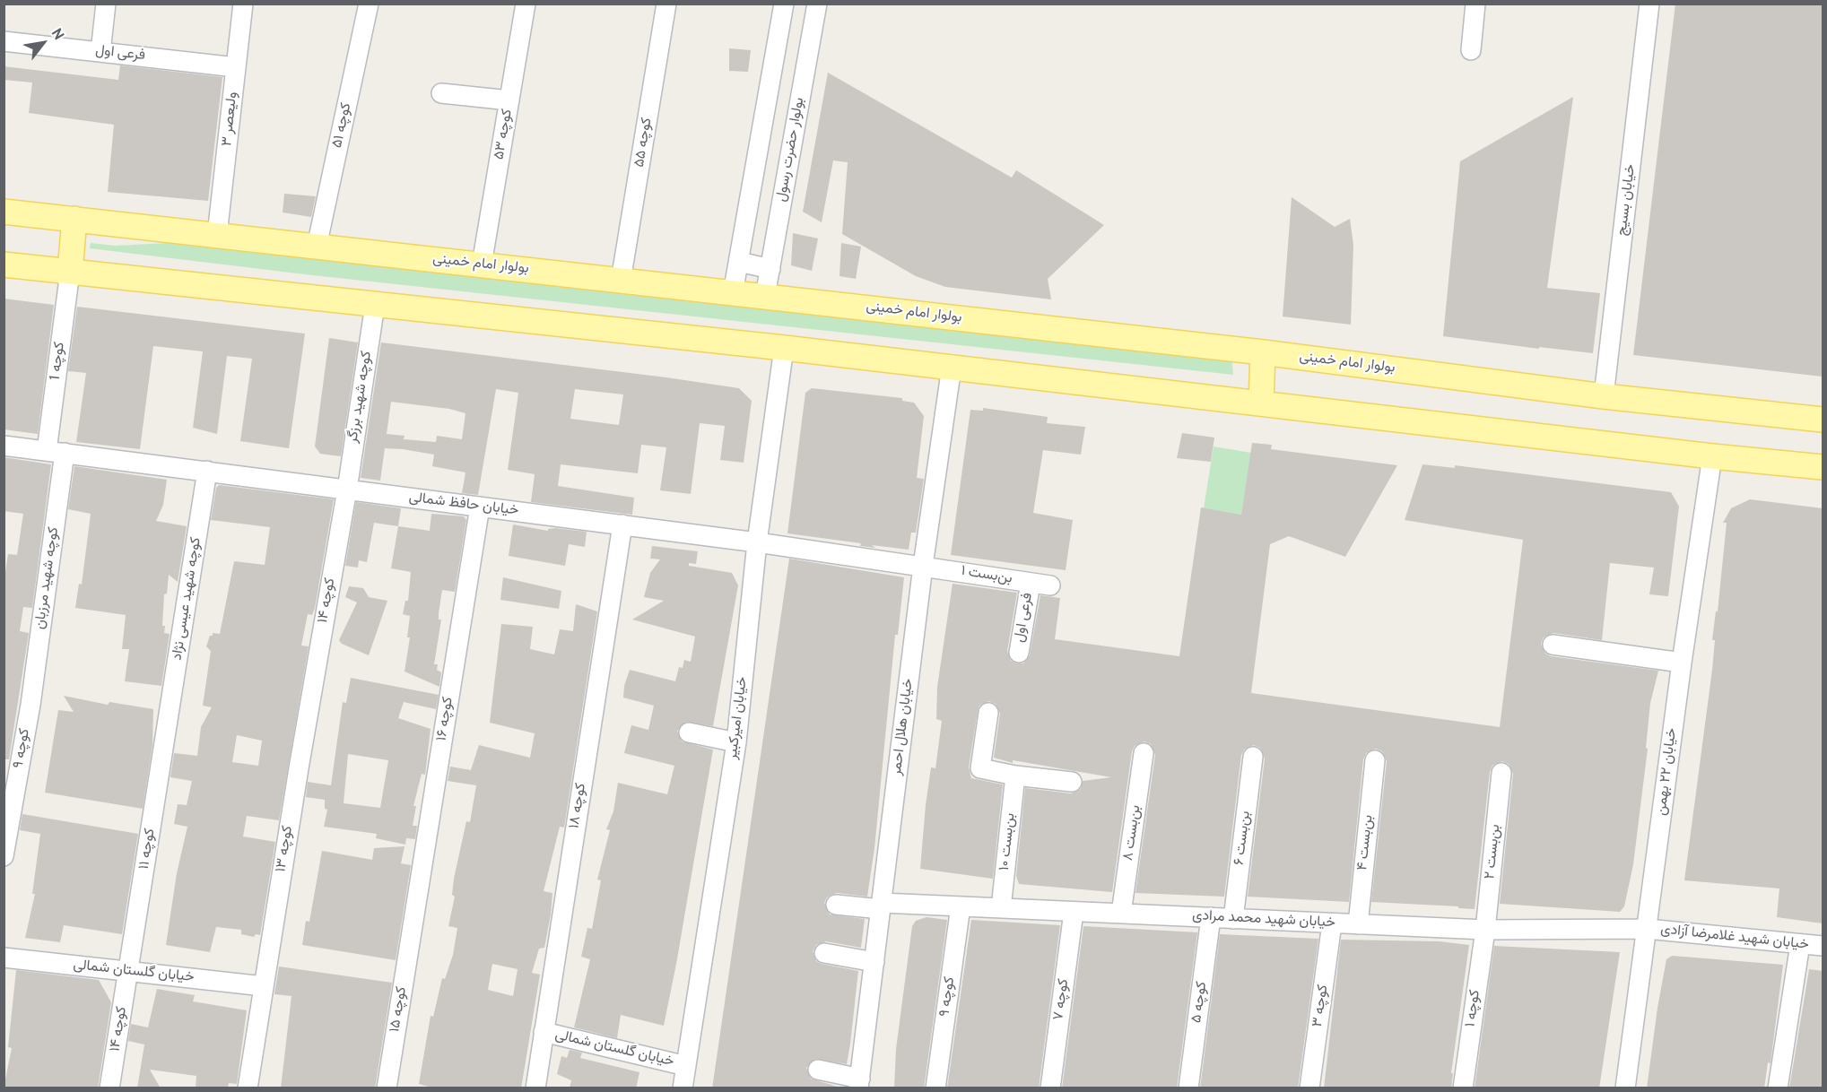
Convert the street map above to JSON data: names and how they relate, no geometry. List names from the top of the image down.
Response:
{
  "streets": {
    "main road": ["بولوار امام خمینی"],
    "street": [
      "فرعی اول",
      "ولیعصر ۳",
      "کوچه ۵۱",
      "کوچه ۵۳",
      "کوچه ۵۵",
      "بولوار حضرت رسول",
      "خیابان بسیج",
      "کوچه 1",
      "کوچه شهید برزگر",
      "خیابان حافظ شمالی",
      "بن‌بست ۱",
      "کوچه شهید مرزبان",
      "کوچه شهید عیسی نژاد",
      "کوچه ۱۴",
      "خیابان امیرکبیر",
      "کوچه ۱۶",
      "خیابان هلال احمر",
      "کوچه ۹",
      "خیابان ۲۲ بهمن",
      "کوچه ۱۸",
      "بن‌بست ۸",
      "بن‌بست ۶",
      "بن‌بست ۱۰",
      "بن‌بست ۴",
      "کوچه ۱۱",
      "کوچه ۱۳",
      "بن‌بست ۲",
      "خیابان شهید محمد مرادی",
      "خیابان شهید غلامرضا آزادی",
      "خیابان گلستان شمالی",
      "کوچه ۷",
      "کوچه ۵",
      "کوچه ۳",
      "کوچه ۱",
      "کوچه ۱۵"
    ]
  },
  "crossings": [
    ["فرعی اول", "ولیعصر ۳"],
    ["فرعی اول", "بن‌بست ۱"],
    ["ولیعصر ۳", "بولوار امام خمینی"],
    ["کوچه ۵۱", "بولوار امام خمینی"],
    ["کوچه ۵۳", "بولوار امام خمینی"],
    ["کوچه ۵۵", "بولوار امام خمینی"],
    ["بولوار حضرت رسول", "بولوار امام خمینی"],
    ["خیابان بسیج", "بولوار امام خمینی"],
    ["کوچه 1", "خیابان حافظ شمالی"],
    ["کوچه 1", "کوچه شهید مرزبان"],
    ["کوچه شهید برزگر", "خیابان حافظ شمالی"],
    ["کوچه شهید برزگر", "کوچه ۱۴"],
    ["خیابان حافظ شمالی", "بن‌بست ۱"],
    ["خیابان حافظ شمالی", "کوچه شهید مرزبان"],
    ["خیابان حافظ شمالی", "کوچه شهید عیسی نژاد"],
    ["خیابان حافظ شمالی", "کوچه ۱۴"],
    ["خیابان حافظ شمالی", "خیابان امیرکبیر"],
    ["خیابان حافظ شمالی", "کوچه ۱۶"],
    ["خیابان حافظ شمالی", "خیابان هلال احمر"],
    ["خیابان حافظ شمالی", "کوچه ۱۸"],
    ["بن‌بست ۱", "خیابان هلال احمر"],
    ["کوچه شهید مرزبان", "کوچه ۹"],
    ["کوچه شهید عیسی نژاد", "کوچه ۱۱"],
    ["کوچه ۱۴", "کوچه ۱۱"],
    ["کوچه ۱۴", "کوچه ۱۳"],
    ["کوچه ۱۴", "خیابان گلستان شمالی"],
    ["خیابان امیرکبیر", "خیابان گلستان شمالی"],
    ["کوچه ۱۶", "کوچه ۱۵"],
    ["خیابان هلال احمر", "خیابان شهید محمد مرادی"],
    ["کوچه ۹", "خیابان شهید محمد مرادی"],
    ["خیابان ۲۲ بهمن", "خیابان شهید محمد مرادی"],
    ["خیابان ۲۲ بهمن", "خیابان شهید غلامرضا آزادی"],
    ["کوچه ۱۸", "خیابان گلستان شمالی"],
    ["بن‌بست ۸", "خیابان شهید محمد مرادی"],
    ["بن‌بست ۶", "خیابان شهید محمد مرادی"],
    ["بن‌بست ۱۰", "خیابان شهید محمد مرادی"],
    ["بن‌بست ۴", "خیابان شهید محمد مرادی"],
    ["کوچه ۱۱", "خیابان گلستان شمالی"],
    ["کوچه ۱۳", "خیابان گلستان شمالی"],
    ["بن‌بست ۲", "خیابان شهید محمد مرادی"],
    ["بن‌بست ۲", "کوچه ۱"],
    ["خیابان شهید محمد مرادی", "خیابان شهید غلامرضا آزادی"],
    ["خیابان شهید محمد مرادی", "کوچه ۷"],
    ["خیابان شهید محمد مرادی", "کوچه ۵"],
    ["خیابان شهید محمد مرادی", "کوچه ۳"],
    ["خیابان شهید محمد مرادی", "کوچه ۱"]
  ],
  "north": "top right"
}
